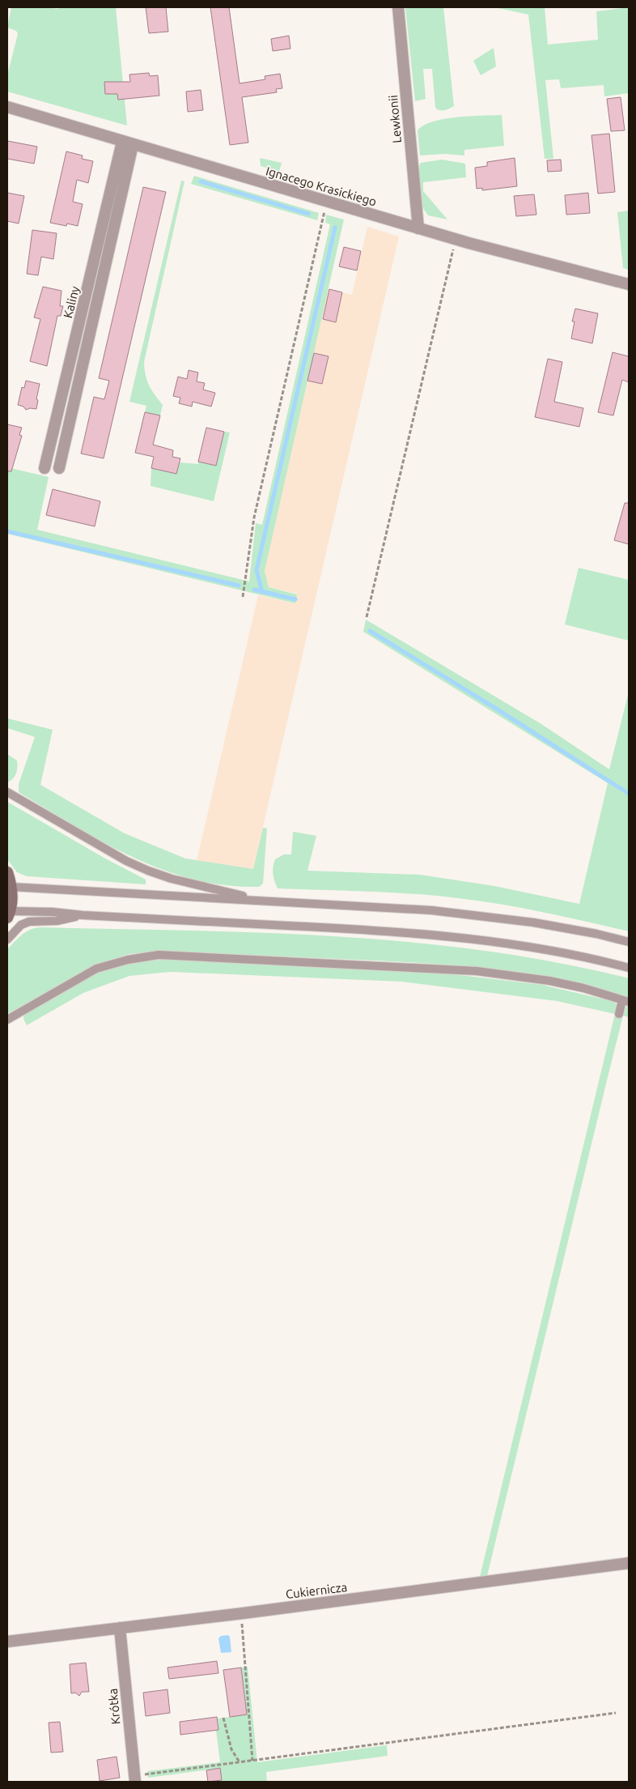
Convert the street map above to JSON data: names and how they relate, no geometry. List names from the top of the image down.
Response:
{
  "streets": {
    "street": [
      "Lewkonii",
      "Ignacego Krasickiego",
      "Kaliny",
      "Cukiernicza",
      "Krótka"
    ]
  },
  "crossings": [
    ["Lewkonii", "Ignacego Krasickiego"],
    ["Ignacego Krasickiego", "Kaliny"],
    ["Cukiernicza", "Krótka"]
  ]
}
